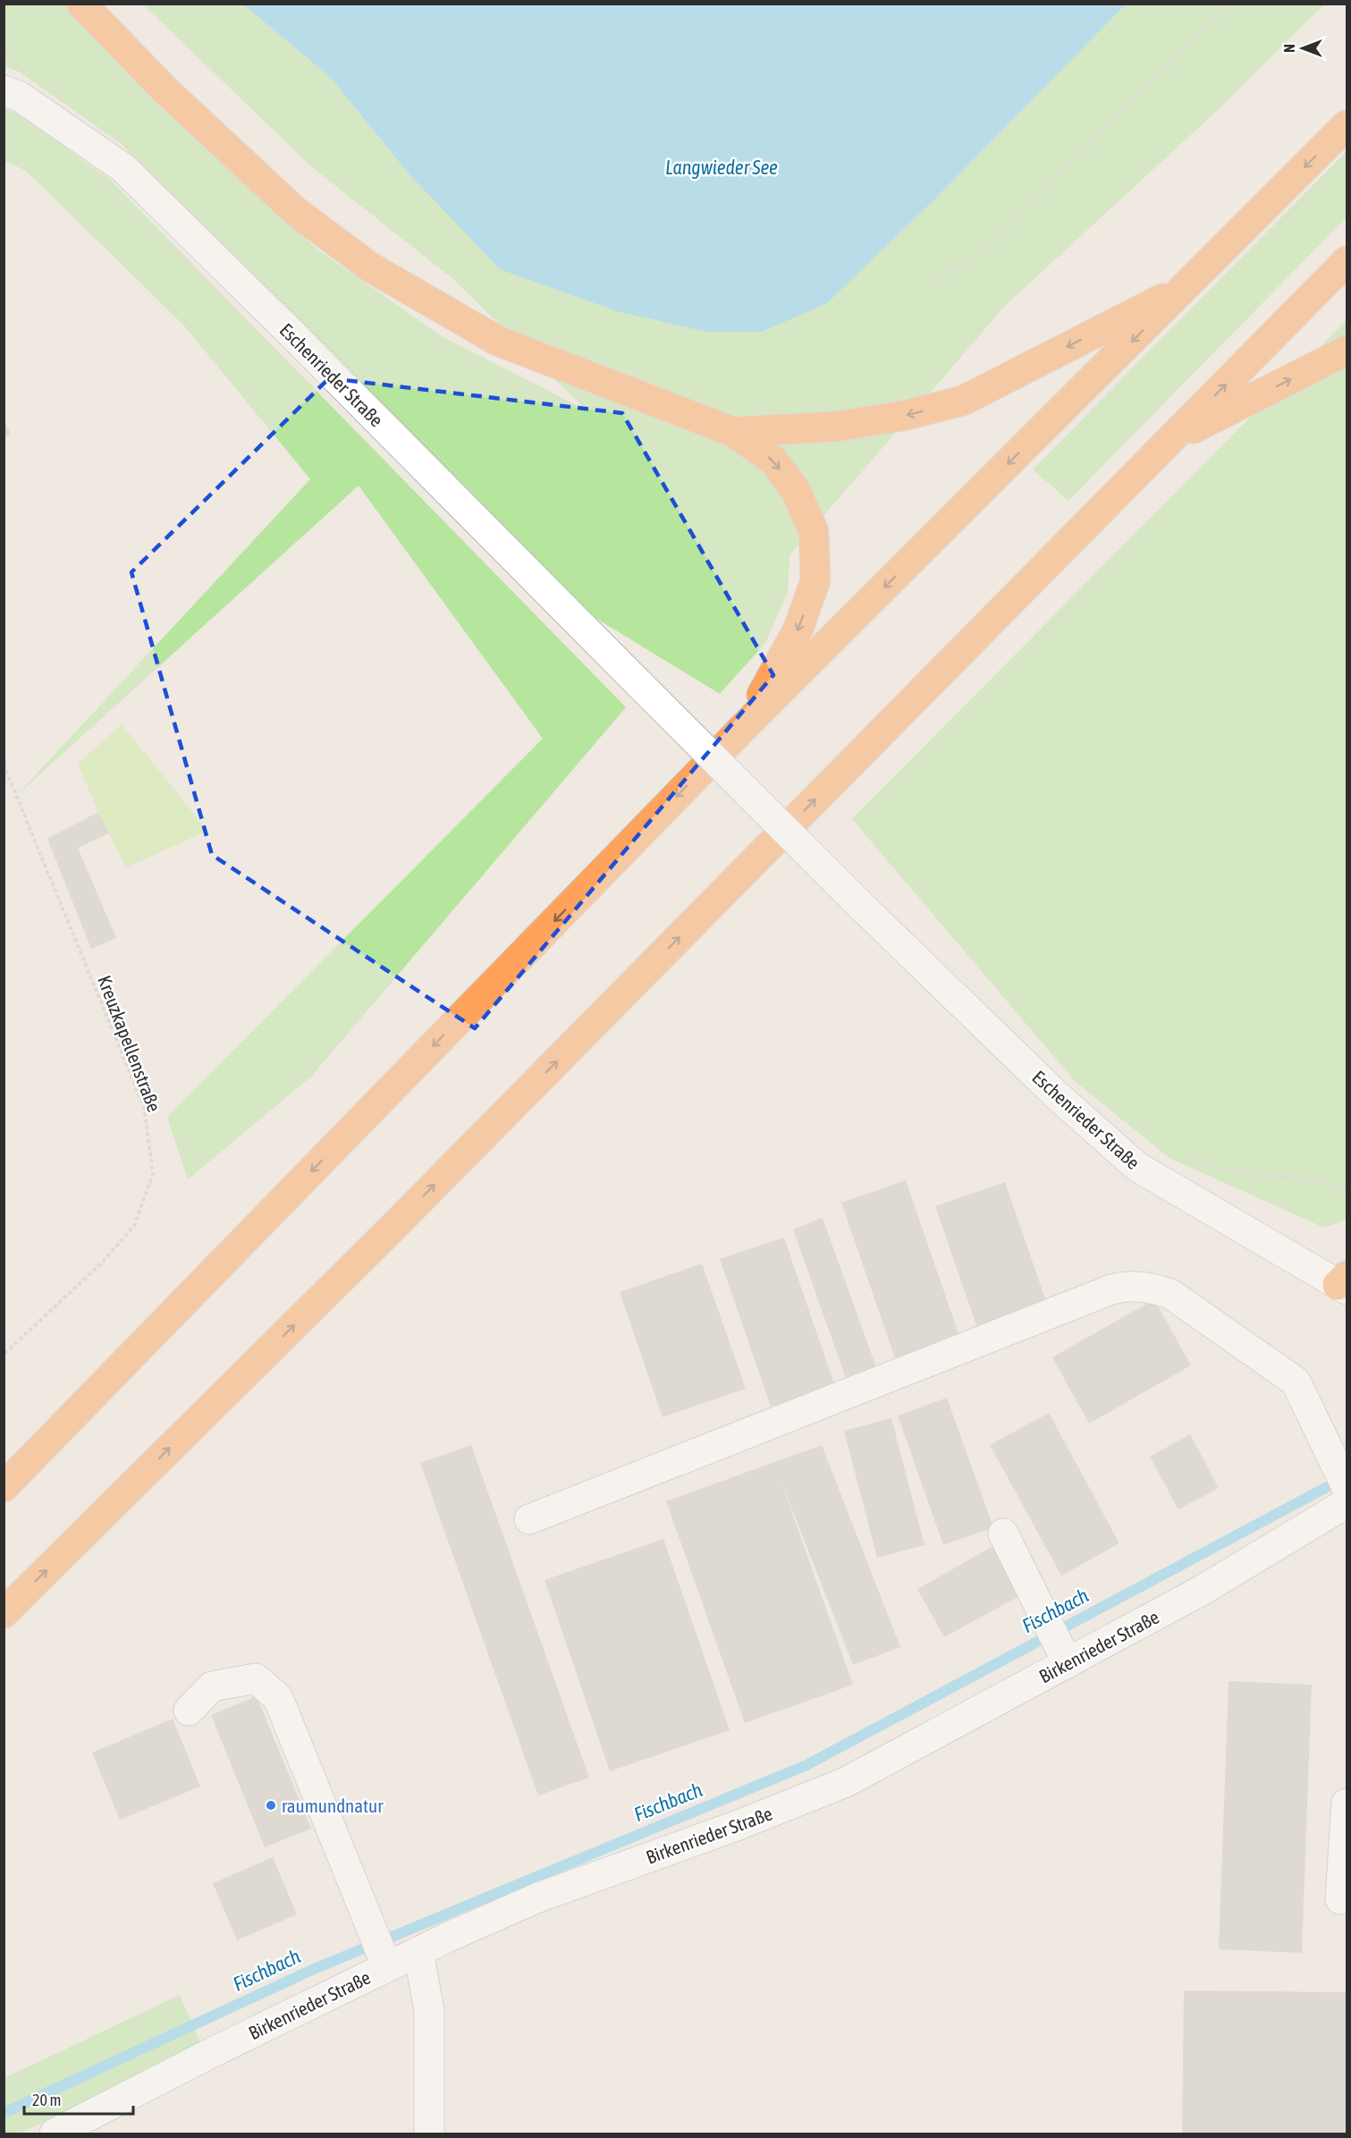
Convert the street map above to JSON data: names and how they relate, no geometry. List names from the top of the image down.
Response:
{
  "streets": {
    "street": ["Eschenrieder Straße", "Birkenrieder Straße"],
    "path": ["Kreuzkapellenstraße"]
  },
  "water": ["Langwieder See", "Fischbach"],
  "places": ["raumundnatur"],
  "scale_bar": "20 m",
  "north": "left"
}
